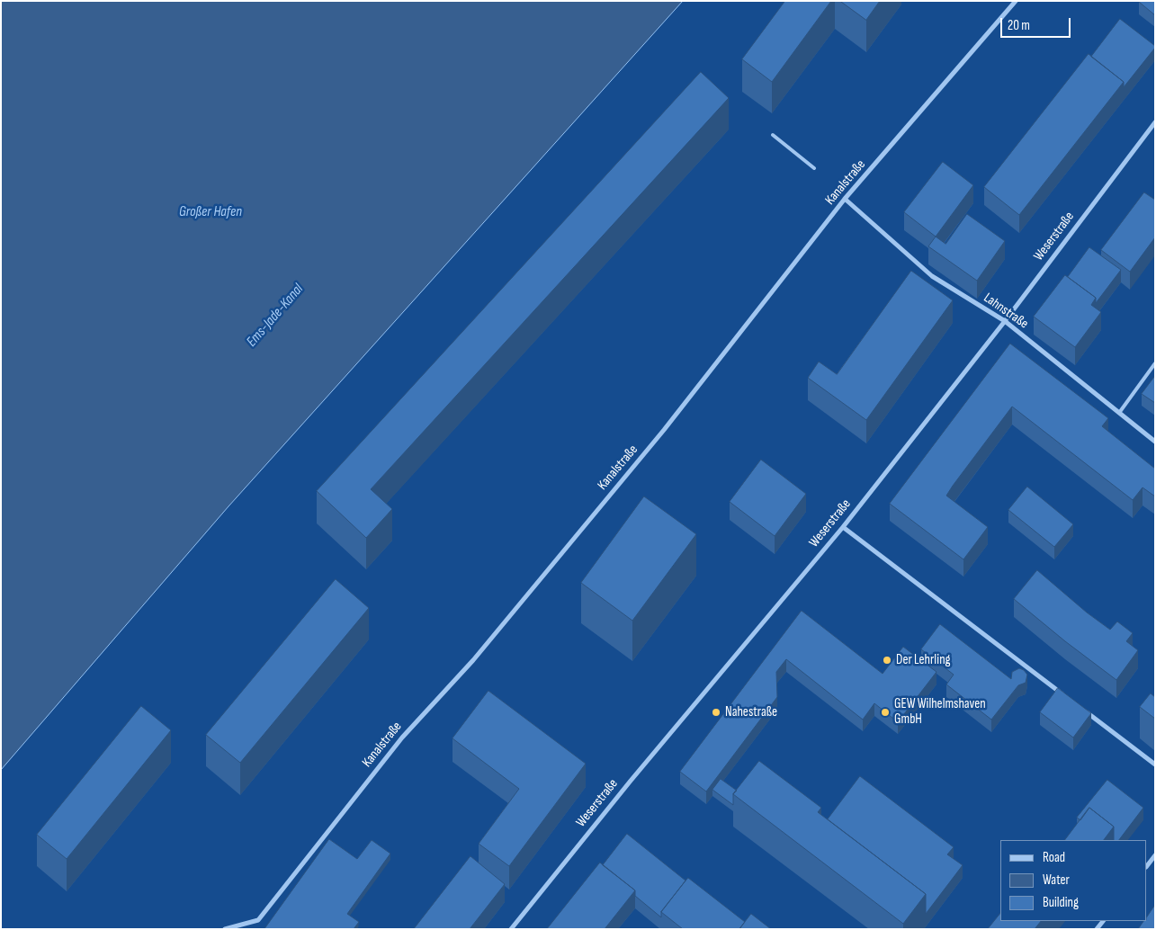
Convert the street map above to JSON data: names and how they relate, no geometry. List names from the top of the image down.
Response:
{
  "streets": {
    "street": ["Kanalstraße", "Weserstraße", "Lahnstraße"]
  },
  "crossings": [
    ["Kanalstraße", "Lahnstraße"],
    ["Weserstraße", "Lahnstraße"]
  ],
  "water": ["Großer Hafen", "Ems-Jade-Kanal"],
  "places": ["Der Lehrling", "Nahestraße", "GEW Wilhelmshaven GmbH"],
  "legend": ["Road", "Water", "Building"],
  "scale_bar": "20 m"
}
